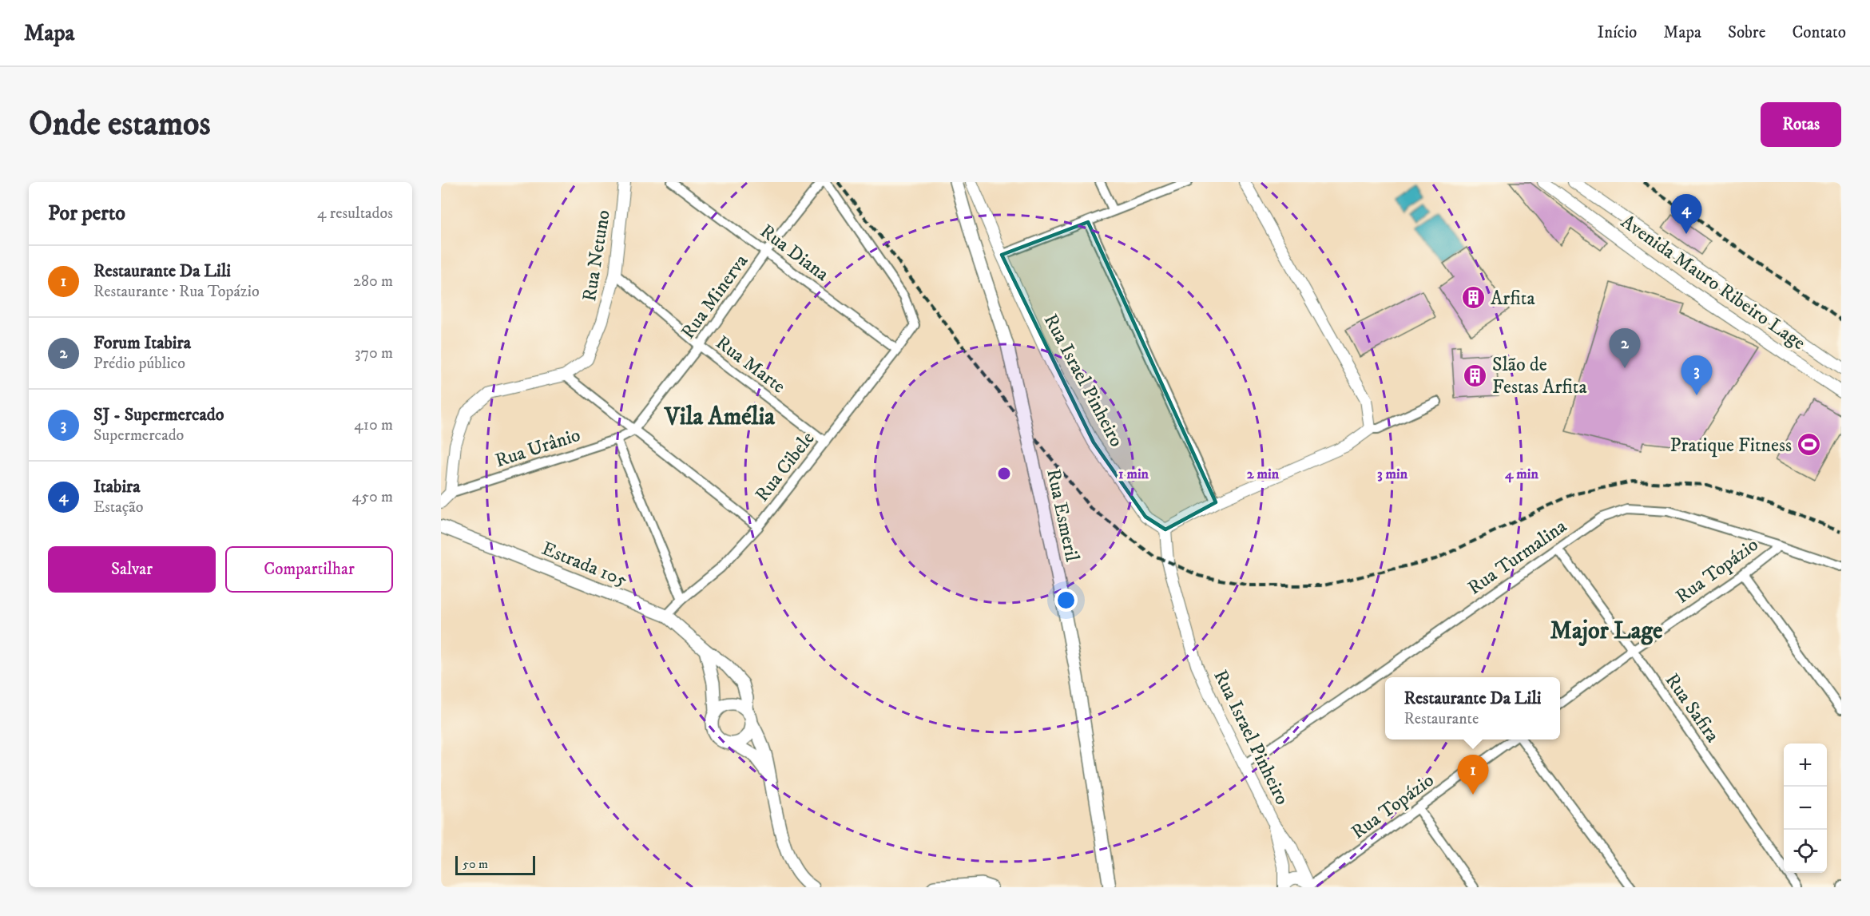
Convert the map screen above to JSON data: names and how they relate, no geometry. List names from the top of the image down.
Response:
{
  "streets": {
    "main road": ["Rua Esmeril", "Estrada 105"],
    "street": [
      "Rua Diana",
      "Rua Netuno",
      "Avenida Mauro Ribeiro Lage",
      "Rua Minerva",
      "Rua Marte",
      "Rua Israel Pinheiro",
      "Rua Urânio",
      "Rua Cibele",
      "Rua Turmalina",
      "Rua Topázio",
      "Rua Safira"
    ]
  },
  "crossings": [
    ["Rua Diana", "Rua Minerva"],
    ["Rua Diana", "Rua Cibele"],
    ["Rua Netuno", "Rua Marte"],
    ["Rua Netuno", "Rua Urânio"],
    ["Rua Minerva", "Rua Marte"],
    ["Rua Minerva", "Rua Urânio"],
    ["Rua Marte", "Rua Cibele"],
    ["Rua Israel Pinheiro", "Rua Turmalina"],
    ["Rua Israel Pinheiro", "Rua Topázio"],
    ["Rua Cibele", "Estrada 105"],
    ["Rua Turmalina", "Rua Topázio"],
    ["Rua Turmalina", "Rua Safira"],
    ["Rua Topázio", "Rua Safira"]
  ],
  "districts": ["Vila Amélia", "Major Lage"],
  "places": {
    "building": ["Arfita", "Slão de Festas Arfita"],
    "sports": ["Pratique Fitness"]
  },
  "scale_bar": "50 m",
  "page": {
    "header": "Mapa",
    "nav": [
      "Início",
      "Mapa",
      "Sobre",
      "Contato"
    ],
    "buttons": [
      "Rotas",
      ["Salvar", "Compartilhar"]
    ],
    "title": "Onde estamos",
    "heading": ["Por perto", "4 resultados"],
    "pins": [
      "4",
      "2",
      "3",
      "1"
    ],
    "list": [
      {
        "mark": "1",
        "name": "Restaurante Da Lili",
        "note": "Restaurante · Rua Topázio",
        "value": "280 m"
      },
      {
        "mark": "2",
        "name": "Forum Itabira",
        "note": "Prédio público",
        "value": "370 m"
      },
      {
        "mark": "3",
        "name": "SJ - Supermercado",
        "note": "Supermercado",
        "value": "410 m"
      },
      {
        "mark": "4",
        "name": "Itabira",
        "note": "Estação",
        "value": "450 m"
      }
    ],
    "popup": ["Restaurante Da Lili", "Restaurante"],
    "map_buttons": ["+", "−"],
    "scale": "50 m"
  },
  "rings": [
    "1 min",
    "2 min",
    "3 min",
    "4 min"
  ]
}
